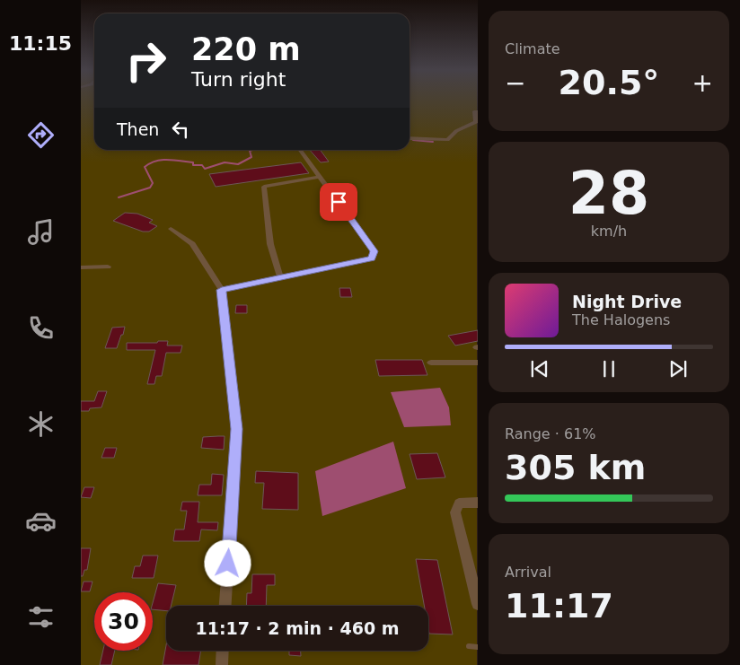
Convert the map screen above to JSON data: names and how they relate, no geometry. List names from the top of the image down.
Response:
{
  "page": {
    "tabs": "11:15",
    "tile": [
      "Climate",
      ["28", "km/h"],
      ["Range · 61%", "305 km"],
      ["Arrival", "11:17"]
    ],
    "turn": ["220 m", "Turn right"],
    "heat": ["−", "20.5°", "+"],
    "then": "Then",
    "song": ["Night Drive", "The Halogens"],
    "limit": "30",
    "trip": "11:17 · 2 min · 460 m"
  }
}
